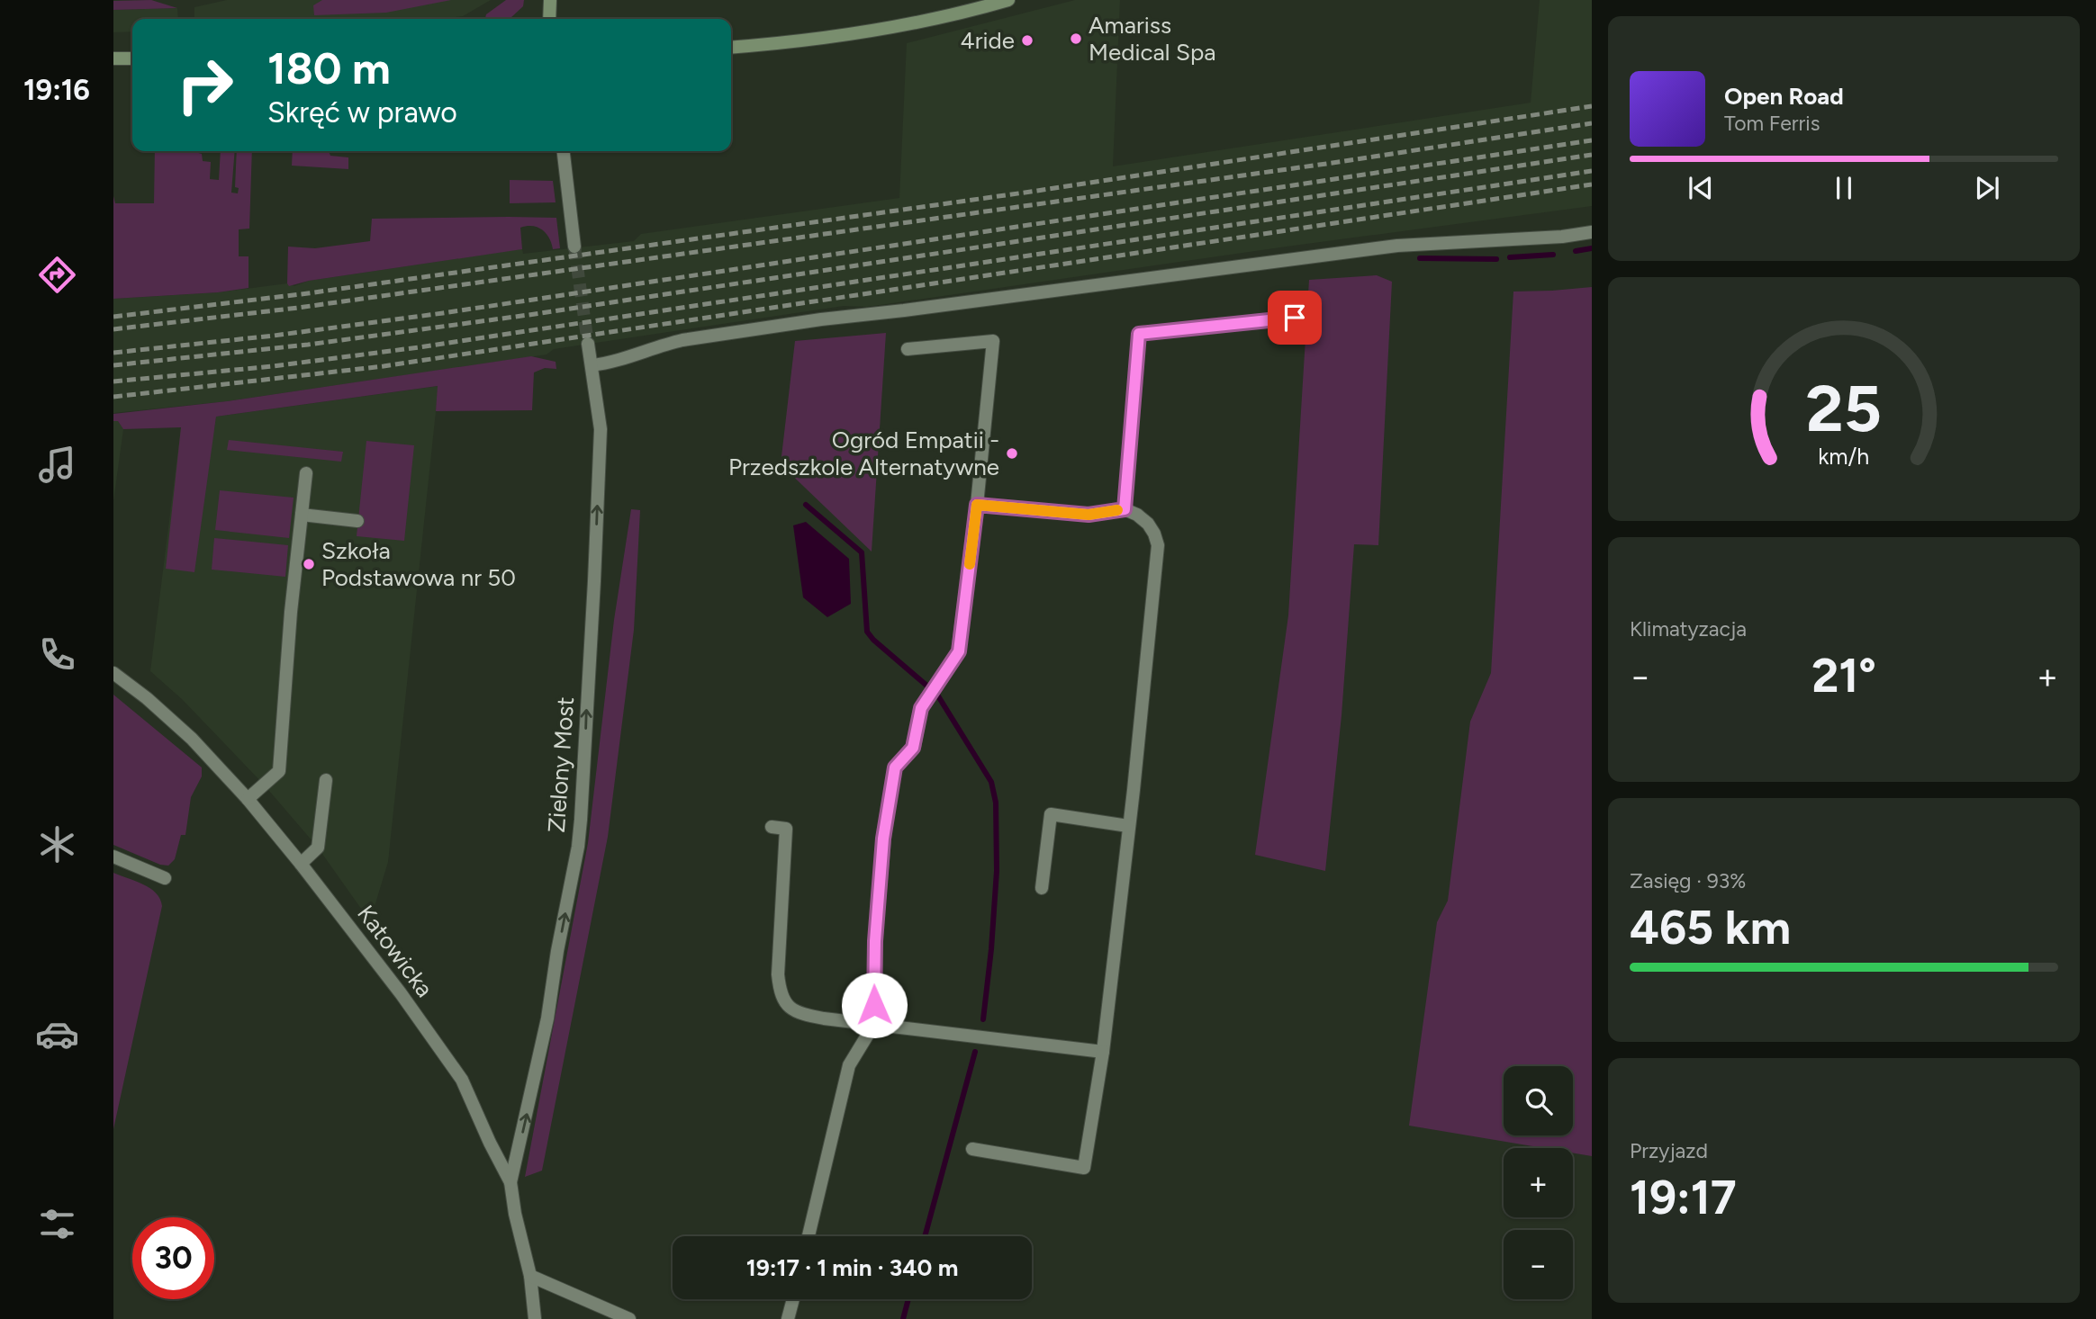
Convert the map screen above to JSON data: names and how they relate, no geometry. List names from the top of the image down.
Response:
{
  "streets": {
    "street": ["Zielony Most", "Katowicka"]
  },
  "crossings": [
    ["Zielony Most", "Katowicka"]
  ],
  "one_way": ["Zielony Most"],
  "places": [
    "Amariss Medical Spa",
    "4ride",
    "Ogród Empatii - Przedszkole Alternatywne",
    "Szkoła Podstawowa nr 50"
  ],
  "page": {
    "tabs": "19:16",
    "turn": ["180 m", "Skręć w prawo"],
    "song": ["Open Road", "Tom Ferris"],
    "tile": [
      "Klimatyzacja",
      ["Zasięg · 93%", "465 km"],
      ["Przyjazd", "19:17"]
    ],
    "heat": ["−", "21°", "+"],
    "map_buttons": ["+", "−"],
    "limit": "30",
    "trip": "19:17 · 1 min · 340 m",
    "gauge": ["25", "km/h"]
  }
}
